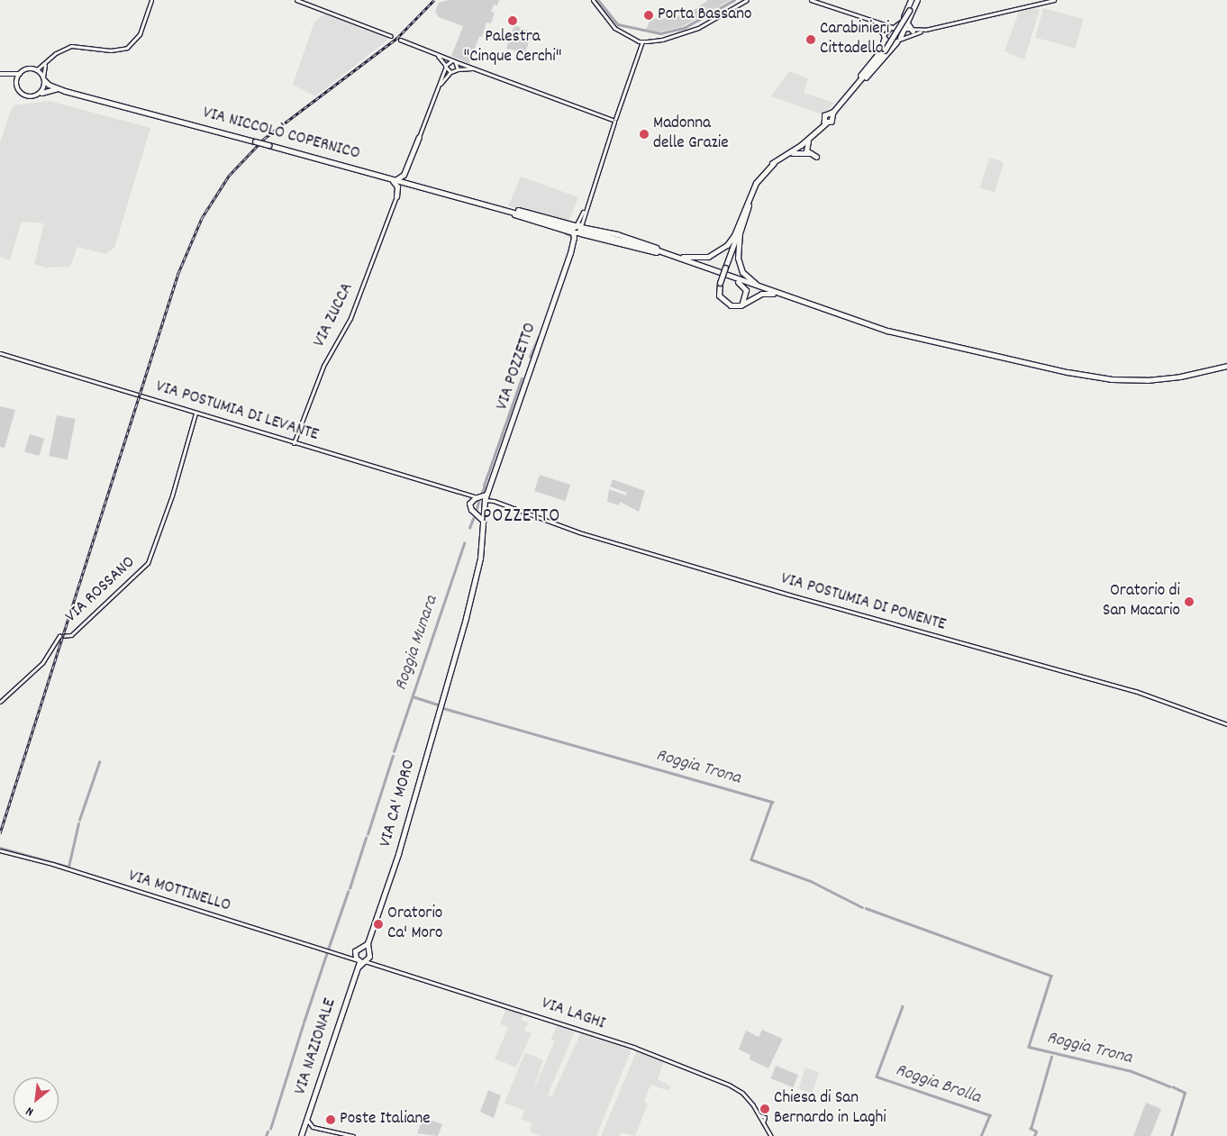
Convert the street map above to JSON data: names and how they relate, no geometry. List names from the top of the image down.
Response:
{
  "streets": {
    "highway": ["VIA NICCOLÒ COPERNICO"],
    "main road": ["VIA POZZETTO", "VIA CA' MORO", "VIA NAZIONALE"],
    "street": [
      "VIA ZUCCA",
      "VIA POSTUMIA DI LEVANTE",
      "VIA ROSSANO",
      "VIA POSTUMIA DI PONENTE",
      "VIA MOTTINELLO",
      "VIA LAGHI"
    ]
  },
  "crossings": [
    ["VIA ZUCCA", "VIA POSTUMIA DI LEVANTE"],
    ["VIA POZZETTO", "VIA POSTUMIA DI LEVANTE"],
    ["VIA POZZETTO", "VIA CA' MORO"],
    ["VIA POSTUMIA DI LEVANTE", "VIA ROSSANO"],
    ["VIA CA' MORO", "VIA MOTTINELLO"],
    ["VIA CA' MORO", "VIA LAGHI"],
    ["VIA CA' MORO", "VIA NAZIONALE"],
    ["VIA MOTTINELLO", "VIA LAGHI"],
    ["VIA MOTTINELLO", "VIA NAZIONALE"],
    ["VIA LAGHI", "VIA NAZIONALE"]
  ],
  "districts": ["POZZETTO"],
  "water": ["Roggia Munara", "Roggia Trona", "Roggia Brolla"],
  "places": [
    "Porta Bassano",
    "Palestra \"Cinque Cerchi\"",
    "Carabinieri Cittadella",
    "Madonna delle Grazie",
    "Oratorio di San Macario",
    "Oratorio Ca' Moro",
    "Chiesa di San Bernardo in Laghi",
    "Poste Italiane"
  ],
  "north": "bottom left"
}
